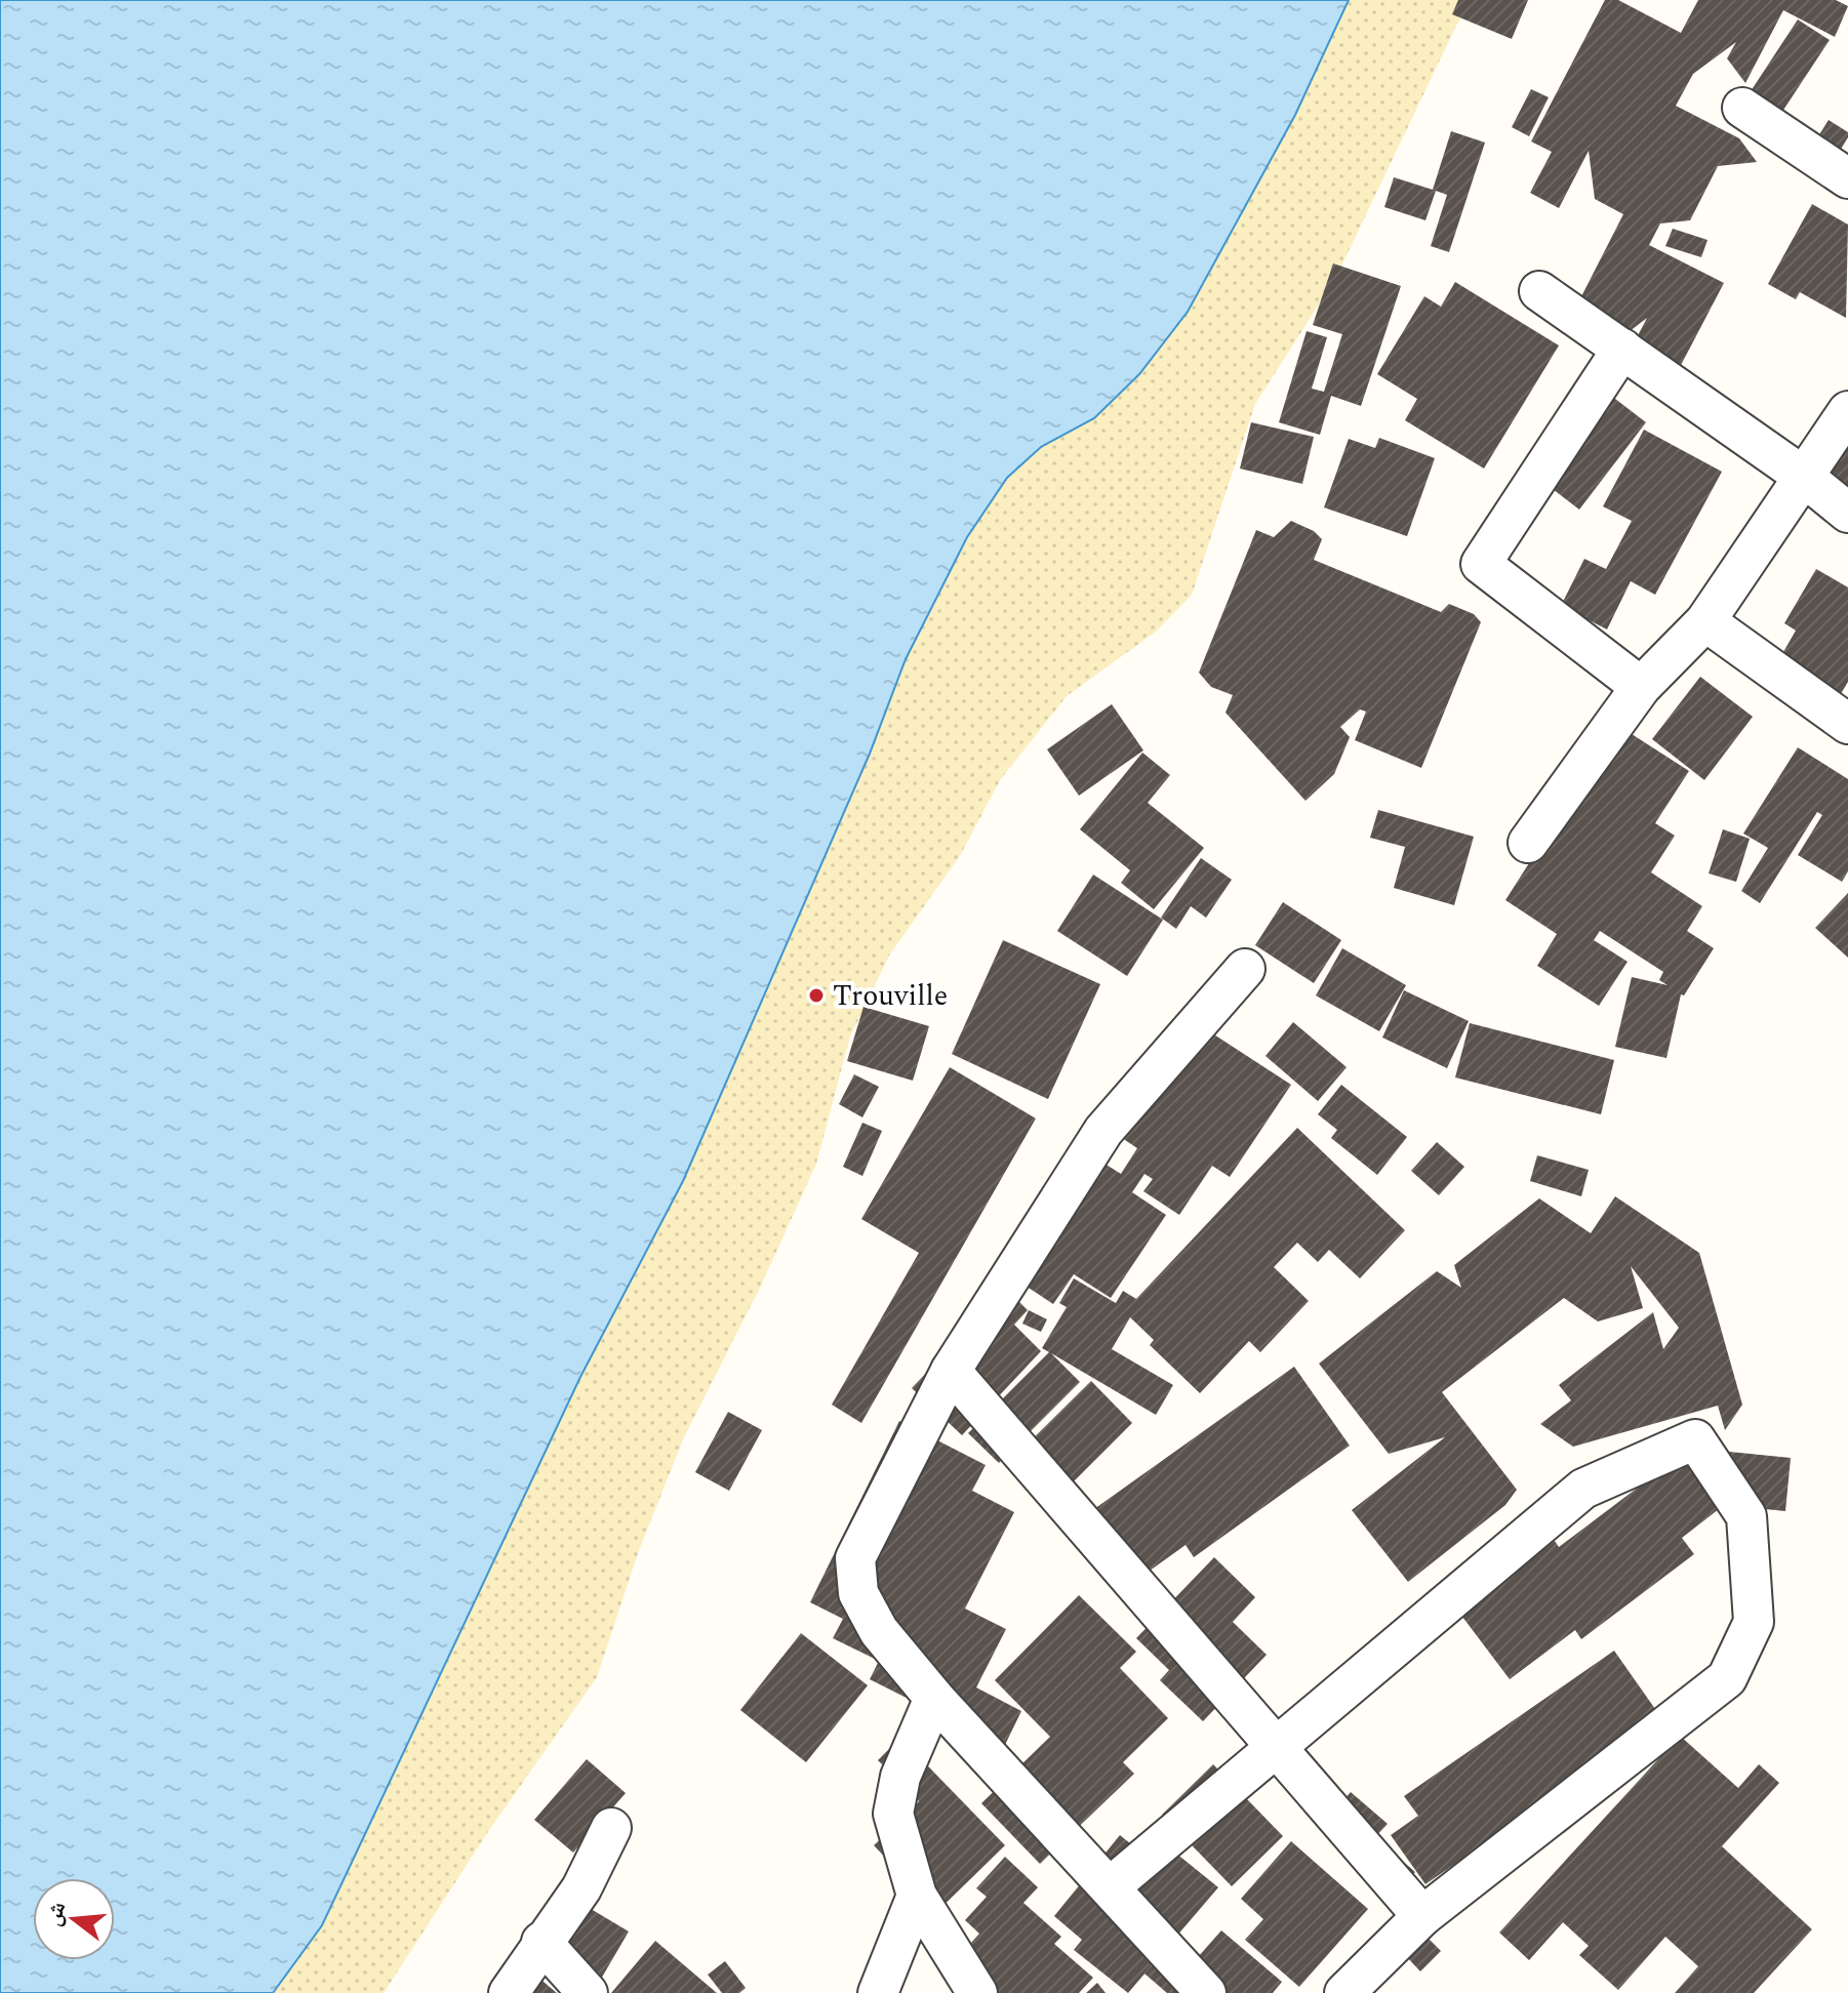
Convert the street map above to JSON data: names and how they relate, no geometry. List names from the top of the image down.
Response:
{
  "places": ["Trouville"],
  "north": "left"
}
